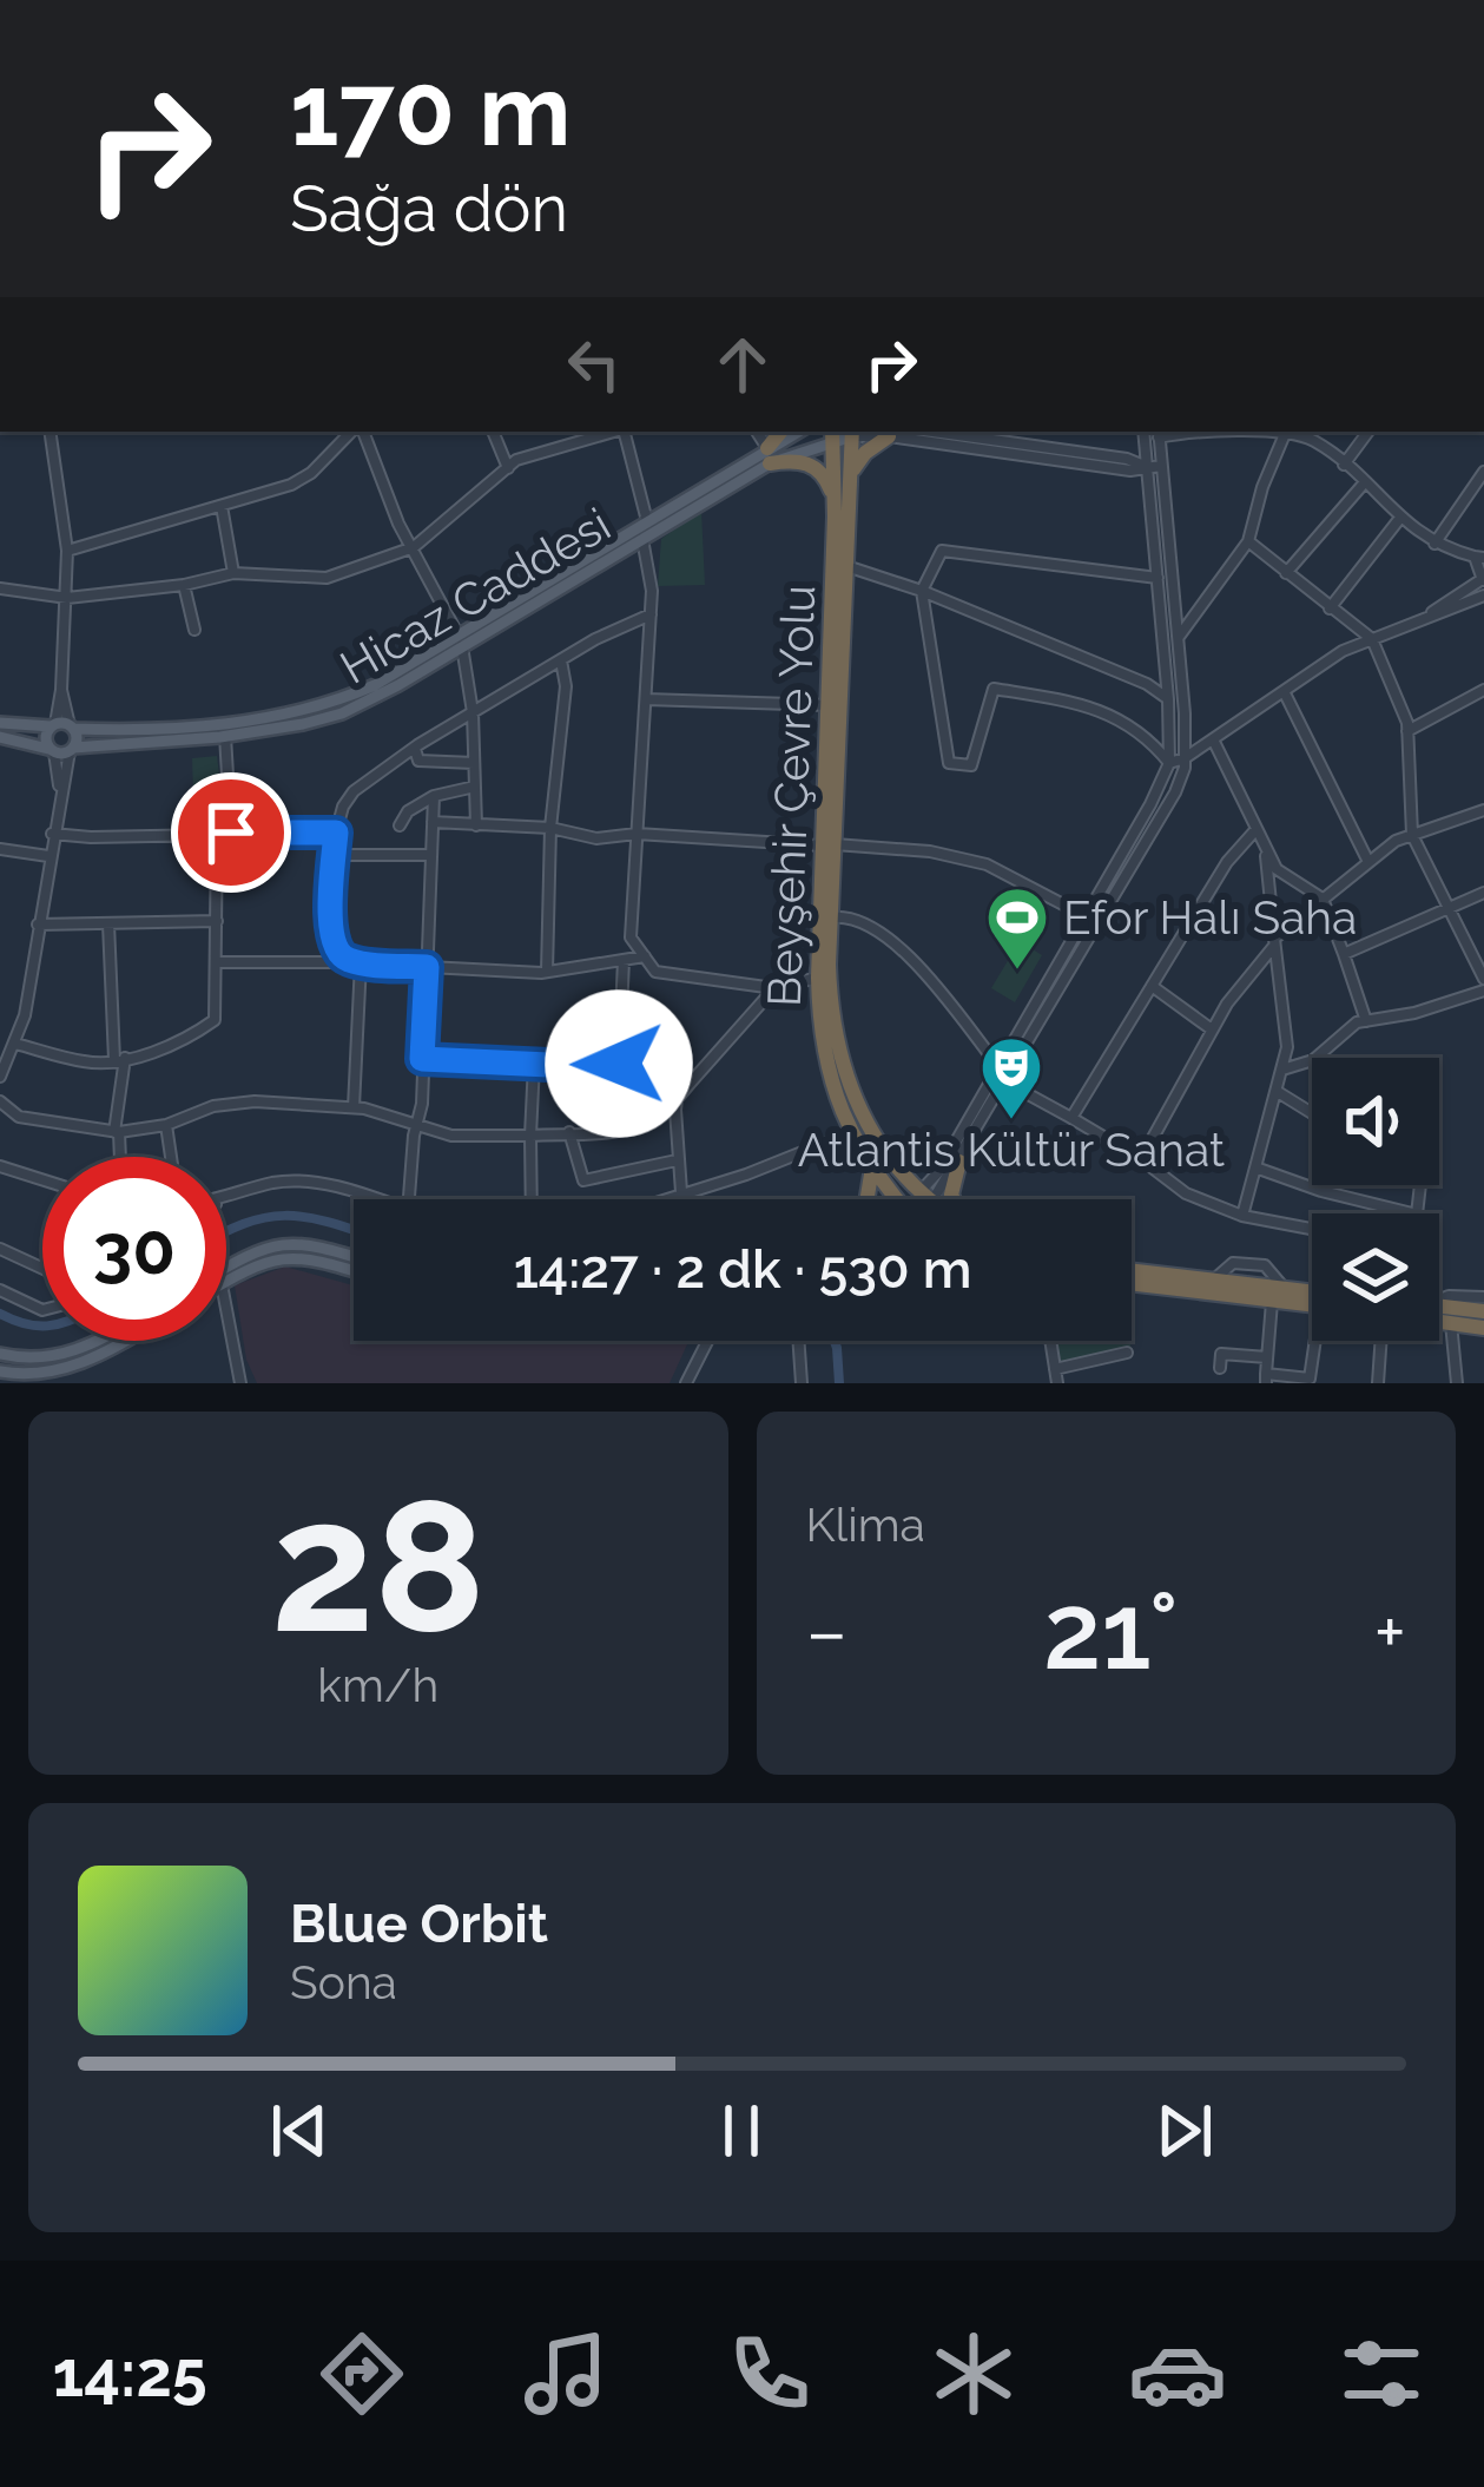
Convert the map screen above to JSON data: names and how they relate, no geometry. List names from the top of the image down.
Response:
{
  "streets": {
    "highway": ["Beyşehir Çevre Yolu"],
    "main road": ["Hicaz Caddesi"]
  },
  "crossings": [
    ["Hicaz Caddesi", "Beyşehir Çevre Yolu"]
  ],
  "places": {
    "sports": ["Efor Halı Saha"],
    "theatre": ["Atlantis Kültür Sanat"]
  },
  "page": {
    "turn": ["170 m", "Sağa dön"],
    "limit": "30",
    "trip": "14:27 · 2 dk · 530 m",
    "tile": [
      ["28", "km/h"],
      "Klima"
    ],
    "heat": ["−", "21°", "+"],
    "song": ["Blue Orbit", "Sona"],
    "tabs": "14:25"
  }
}
